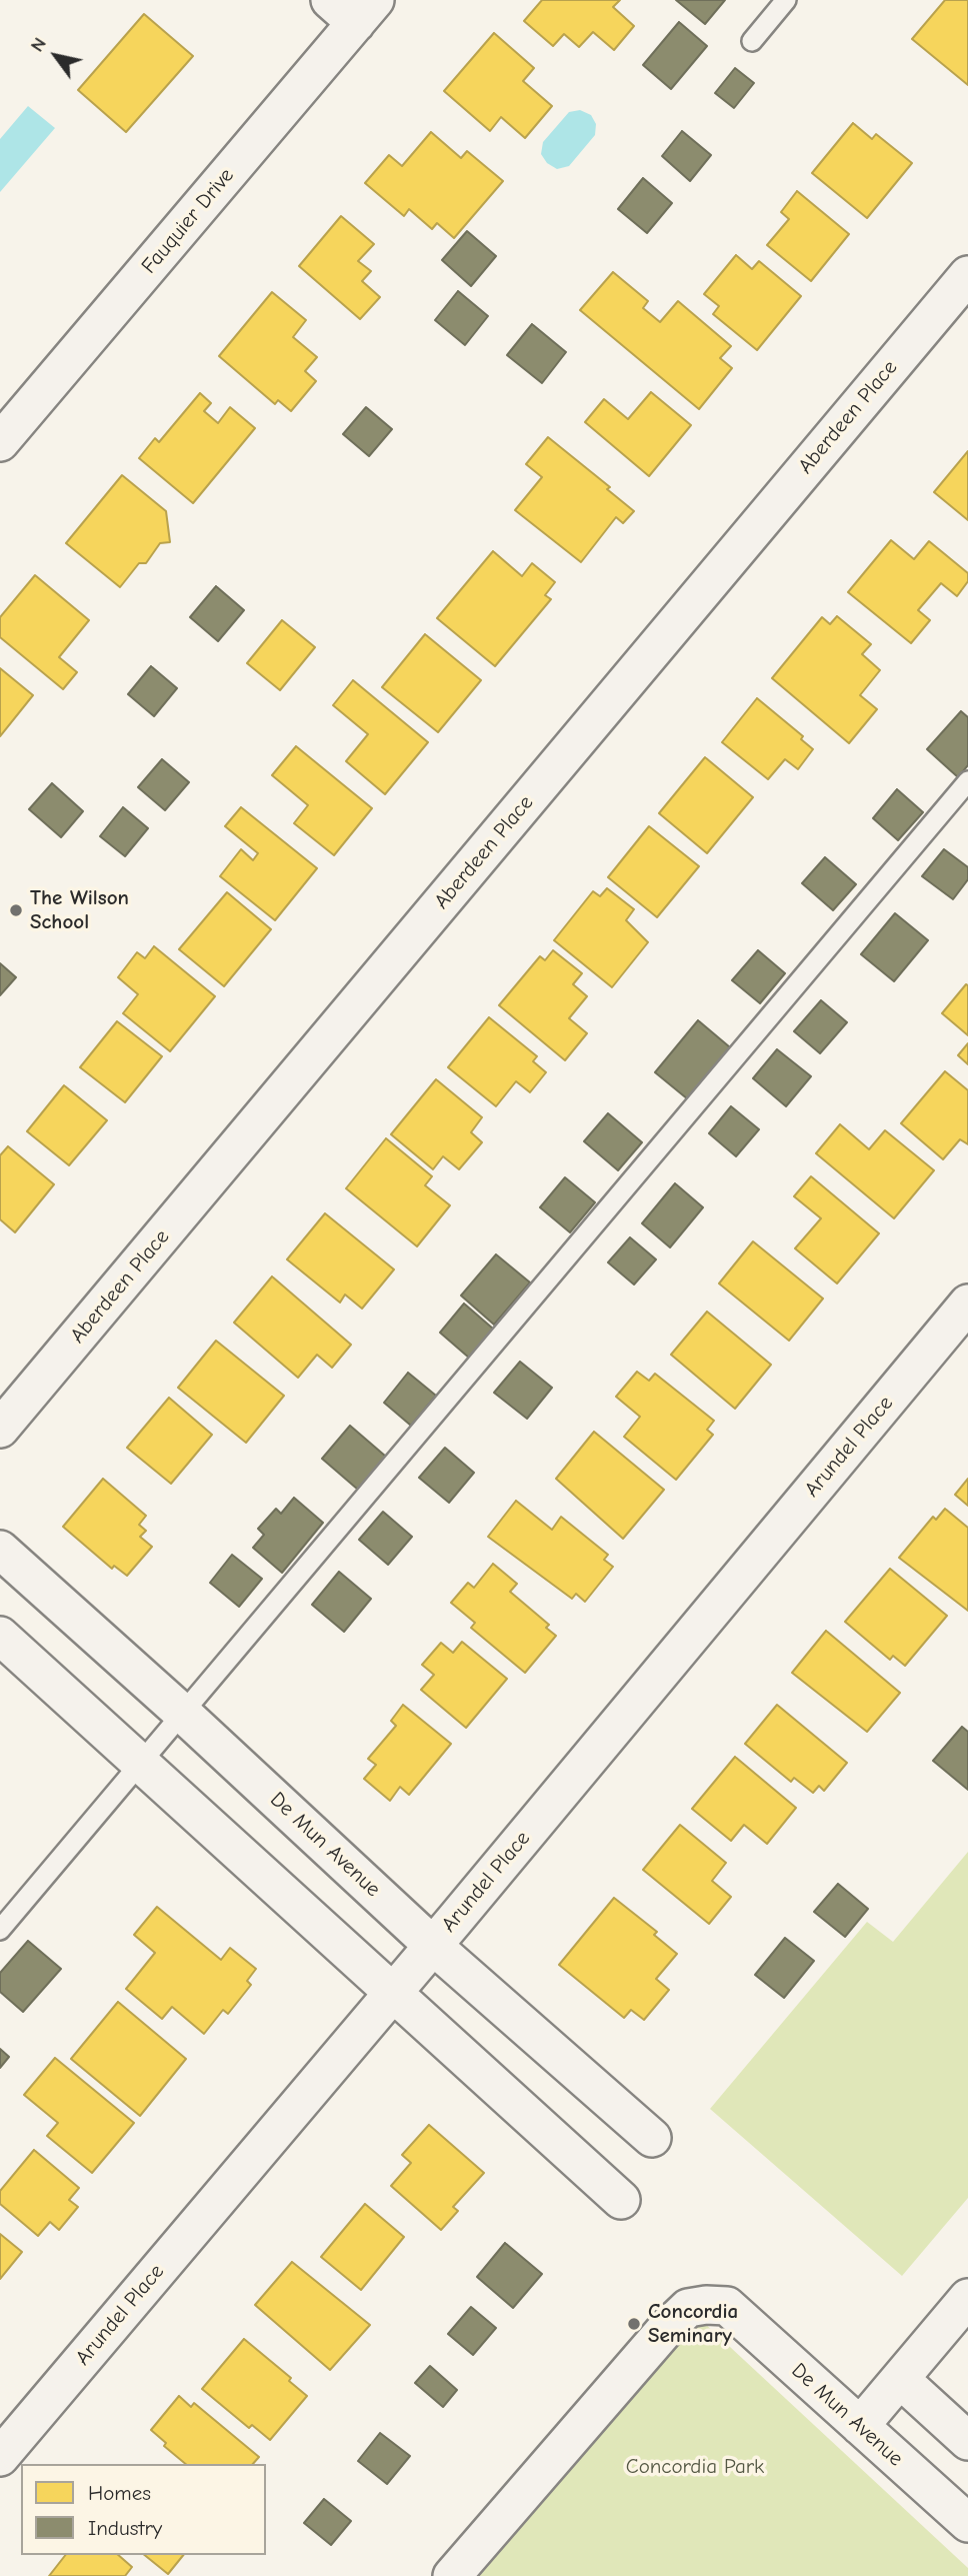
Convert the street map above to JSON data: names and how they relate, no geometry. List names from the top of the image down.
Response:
{
  "streets": {
    "street": [
      "Fauquier Drive",
      "Aberdeen Place",
      "Arundel Place",
      "De Mun Avenue"
    ]
  },
  "crossings": [
    ["Arundel Place", "De Mun Avenue"]
  ],
  "parks": ["Concordia Park"],
  "places": ["The Wilson School", "Concordia Seminary"],
  "legend": ["Homes", "Industry"],
  "north": "top left"
}
